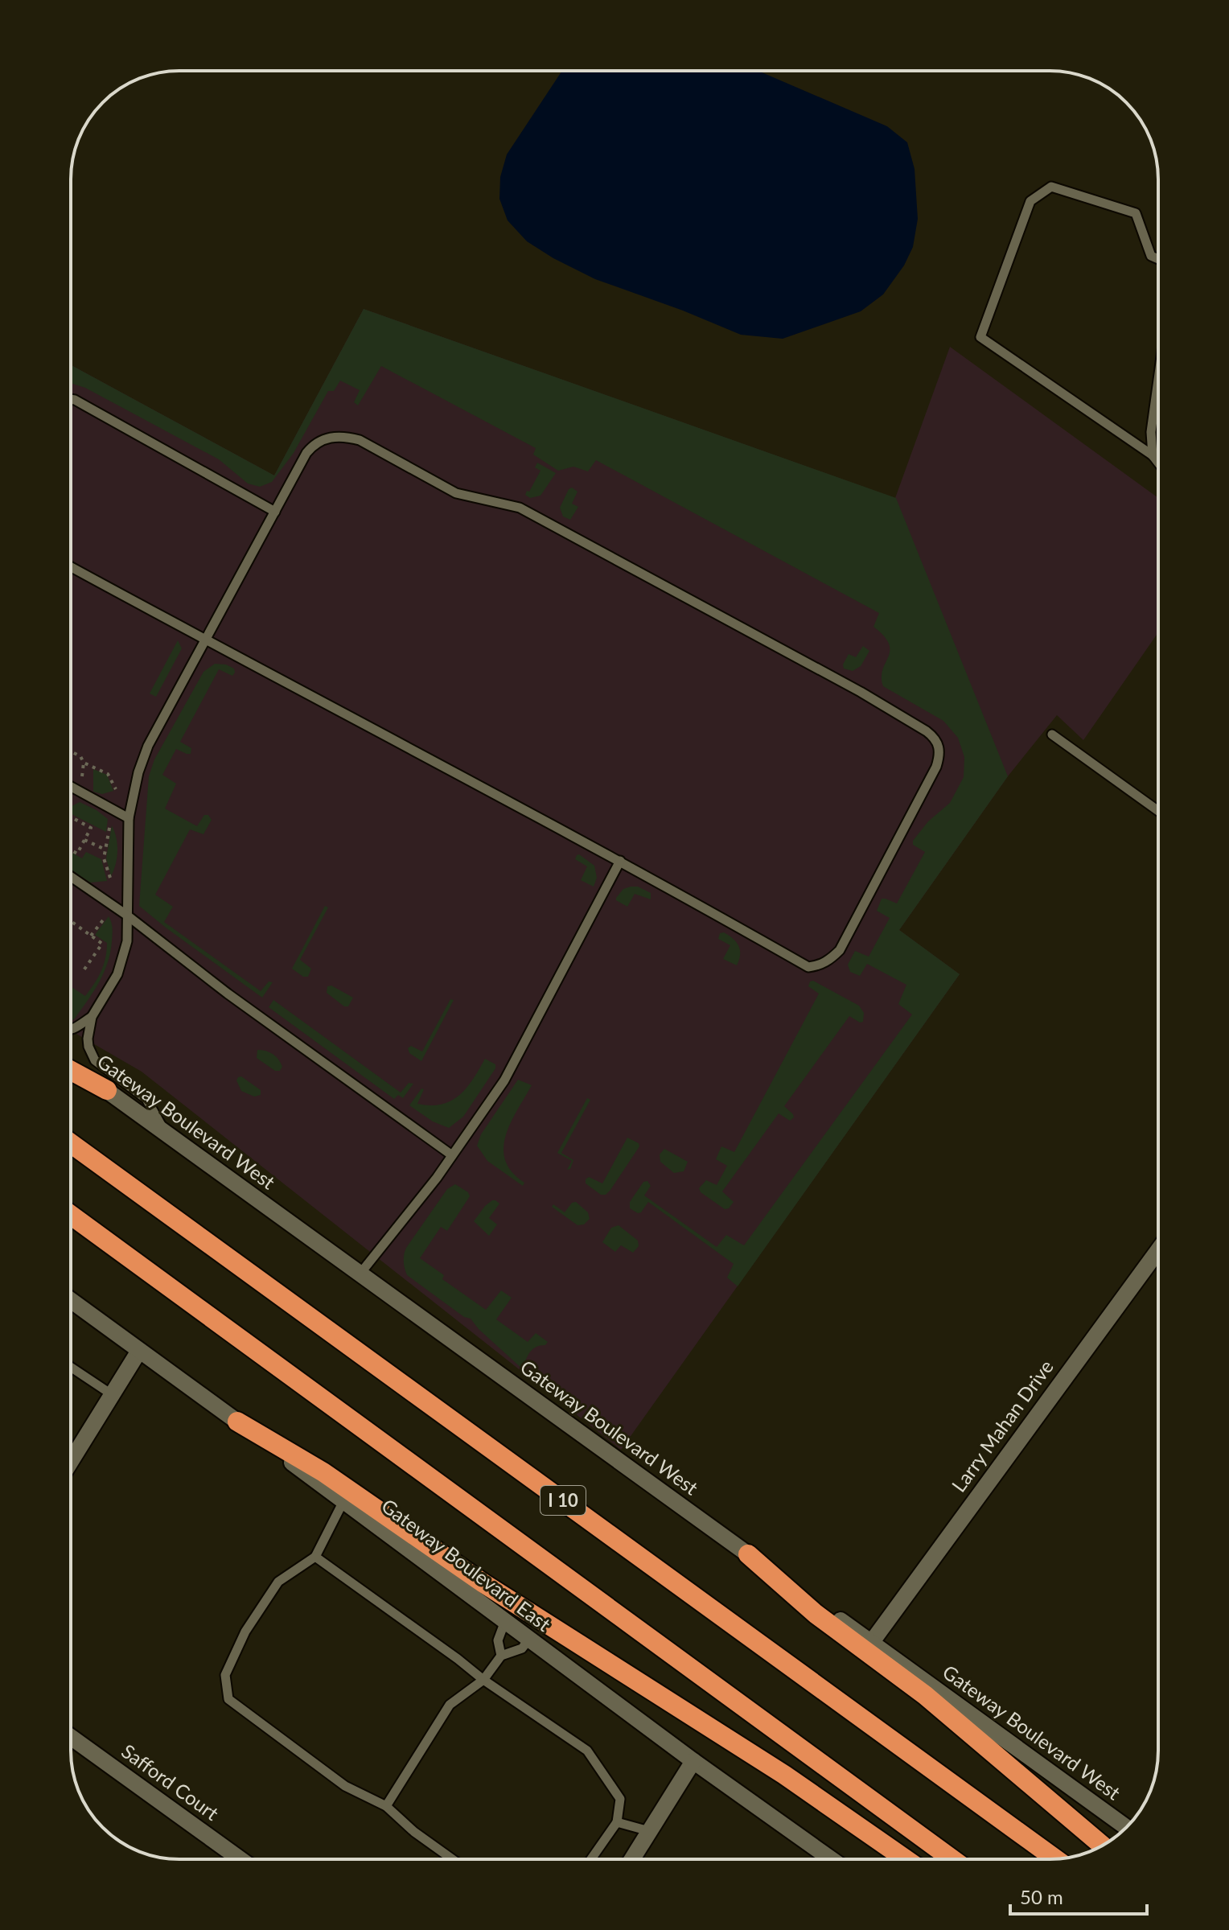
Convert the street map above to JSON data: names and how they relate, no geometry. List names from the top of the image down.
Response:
{
  "streets": {
    "highway": ["I 10"],
    "main road": [
      "Gateway Boulevard West",
      "Larry Mahan Drive",
      "Gateway Boulevard East",
      "Safford Court"
    ]
  },
  "crossings": [
    ["Gateway Boulevard West", "Larry Mahan Drive"]
  ],
  "scale_bar": "50 m"
}
